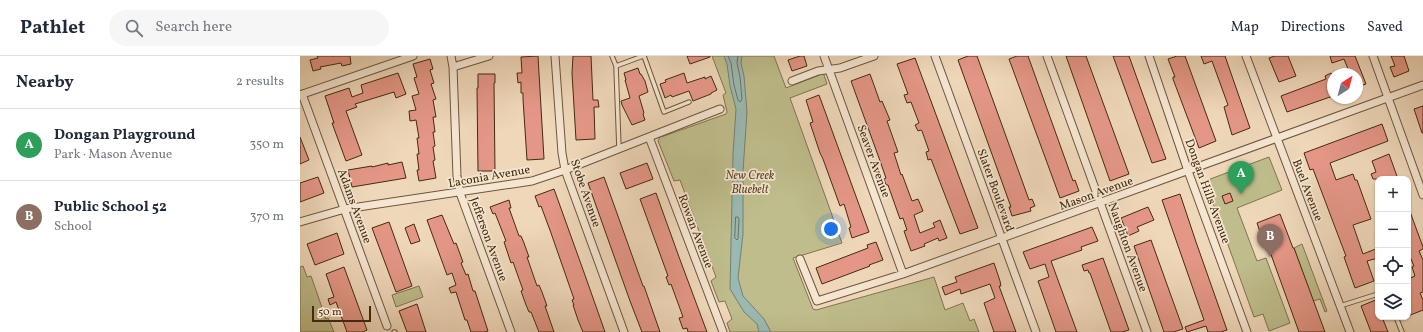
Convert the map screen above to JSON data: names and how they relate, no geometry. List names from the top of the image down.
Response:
{
  "streets": {
    "street": [
      "Seaver Avenue",
      "Laconia Avenue",
      "Slater Boulevard",
      "Buel Avenue",
      "Dongan Hills Avenue",
      "Stobe Avenue",
      "Mason Avenue",
      "Adams Avenue",
      "Rowan Avenue",
      "Jefferson Avenue",
      "Naughton Avenue"
    ]
  },
  "crossings": [
    ["Seaver Avenue", "Mason Avenue"],
    ["Laconia Avenue", "Stobe Avenue"],
    ["Laconia Avenue", "Adams Avenue"],
    ["Laconia Avenue", "Rowan Avenue"],
    ["Laconia Avenue", "Jefferson Avenue"],
    ["Slater Boulevard", "Mason Avenue"],
    ["Buel Avenue", "Mason Avenue"],
    ["Dongan Hills Avenue", "Mason Avenue"],
    ["Mason Avenue", "Naughton Avenue"]
  ],
  "parks": ["New Creek Bluebelt"],
  "scale_bar": "50 m",
  "north": "top right",
  "page": {
    "header": "Pathlet",
    "search": "Search here",
    "nav": ["Map", "Directions", "Saved"],
    "heading": ["Nearby", "2 results"],
    "list": [
      {
        "mark": "A",
        "name": "Dongan Playground",
        "note": "Park · Mason Avenue",
        "value": "350 m"
      },
      {
        "mark": "B",
        "name": "Public School 52",
        "note": "School",
        "value": "370 m"
      }
    ],
    "pins": ["A", "B"],
    "map_buttons": ["+", "−"],
    "scale": "50 m"
  }
}
